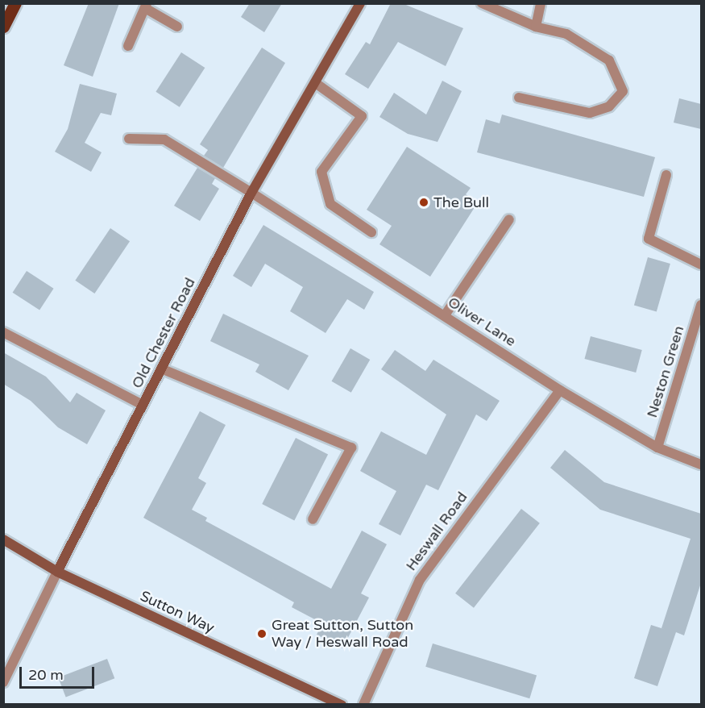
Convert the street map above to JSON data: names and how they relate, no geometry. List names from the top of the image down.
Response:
{
  "streets": {
    "main road": ["Old Chester Road", "Sutton Way"],
    "street": ["Oliver Lane", "Neston Green", "Heswall Road"]
  },
  "crossings": [
    ["Oliver Lane", "Old Chester Road"],
    ["Oliver Lane", "Neston Green"],
    ["Oliver Lane", "Heswall Road"],
    ["Old Chester Road", "Sutton Way"]
  ],
  "places": ["The Bull", "Great Sutton, Sutton Way / Heswall Road"],
  "scale_bar": "20 m"
}
